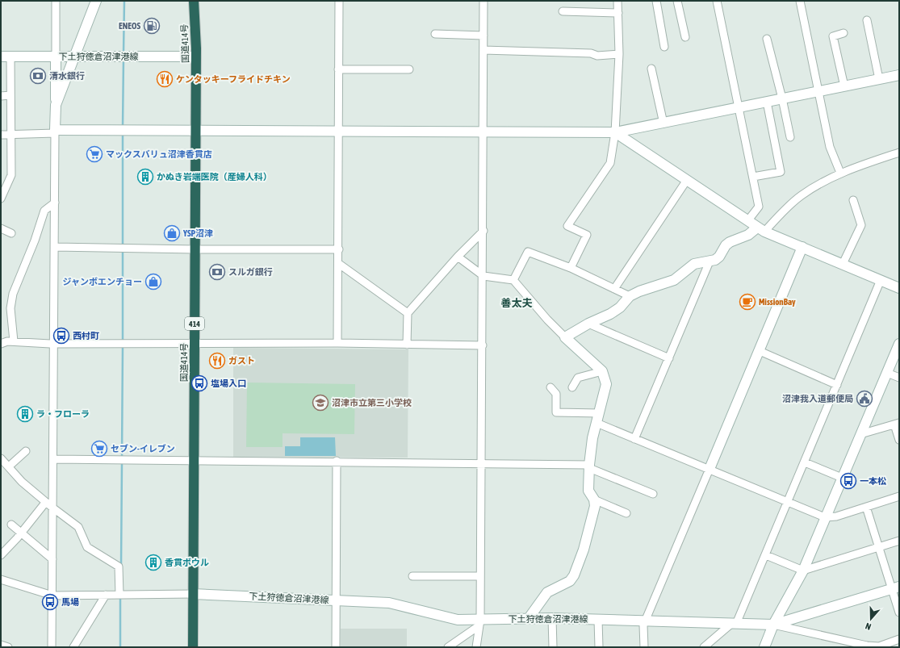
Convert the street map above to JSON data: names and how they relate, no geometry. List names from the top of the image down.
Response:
{
  "streets": {
    "highway": ["国道414号", "414"],
    "street": ["下土狩徳倉沼津港線"]
  },
  "crossings": [
    ["国道414号", "下土狩徳倉沼津港線"]
  ],
  "districts": ["善太夫"],
  "places": {
    "fuel station": ["ENEOS"],
    "bank": ["清水銀行", "スルガ銀行"],
    "restaurant": ["ケンタッキーフライドチキン", "ガスト"],
    "supermarket": ["マックスバリュ沼津香貫店", "セブン-イレブン"],
    "building": ["かぬき岩端医院（産婦人科）", "ラ・フローラ", "香貫ボウル"],
    "shop": ["YSP沼津", "ジャンボエンチョー"],
    "cafe": ["MissionBay"],
    "bus stop": [
      "西村町",
      "塩場入口",
      "一本松",
      "馬場"
    ],
    "public building": ["沼津我入道郵便局"],
    "school or university": ["沼津市立第三小学校"]
  },
  "north": "bottom"
}
